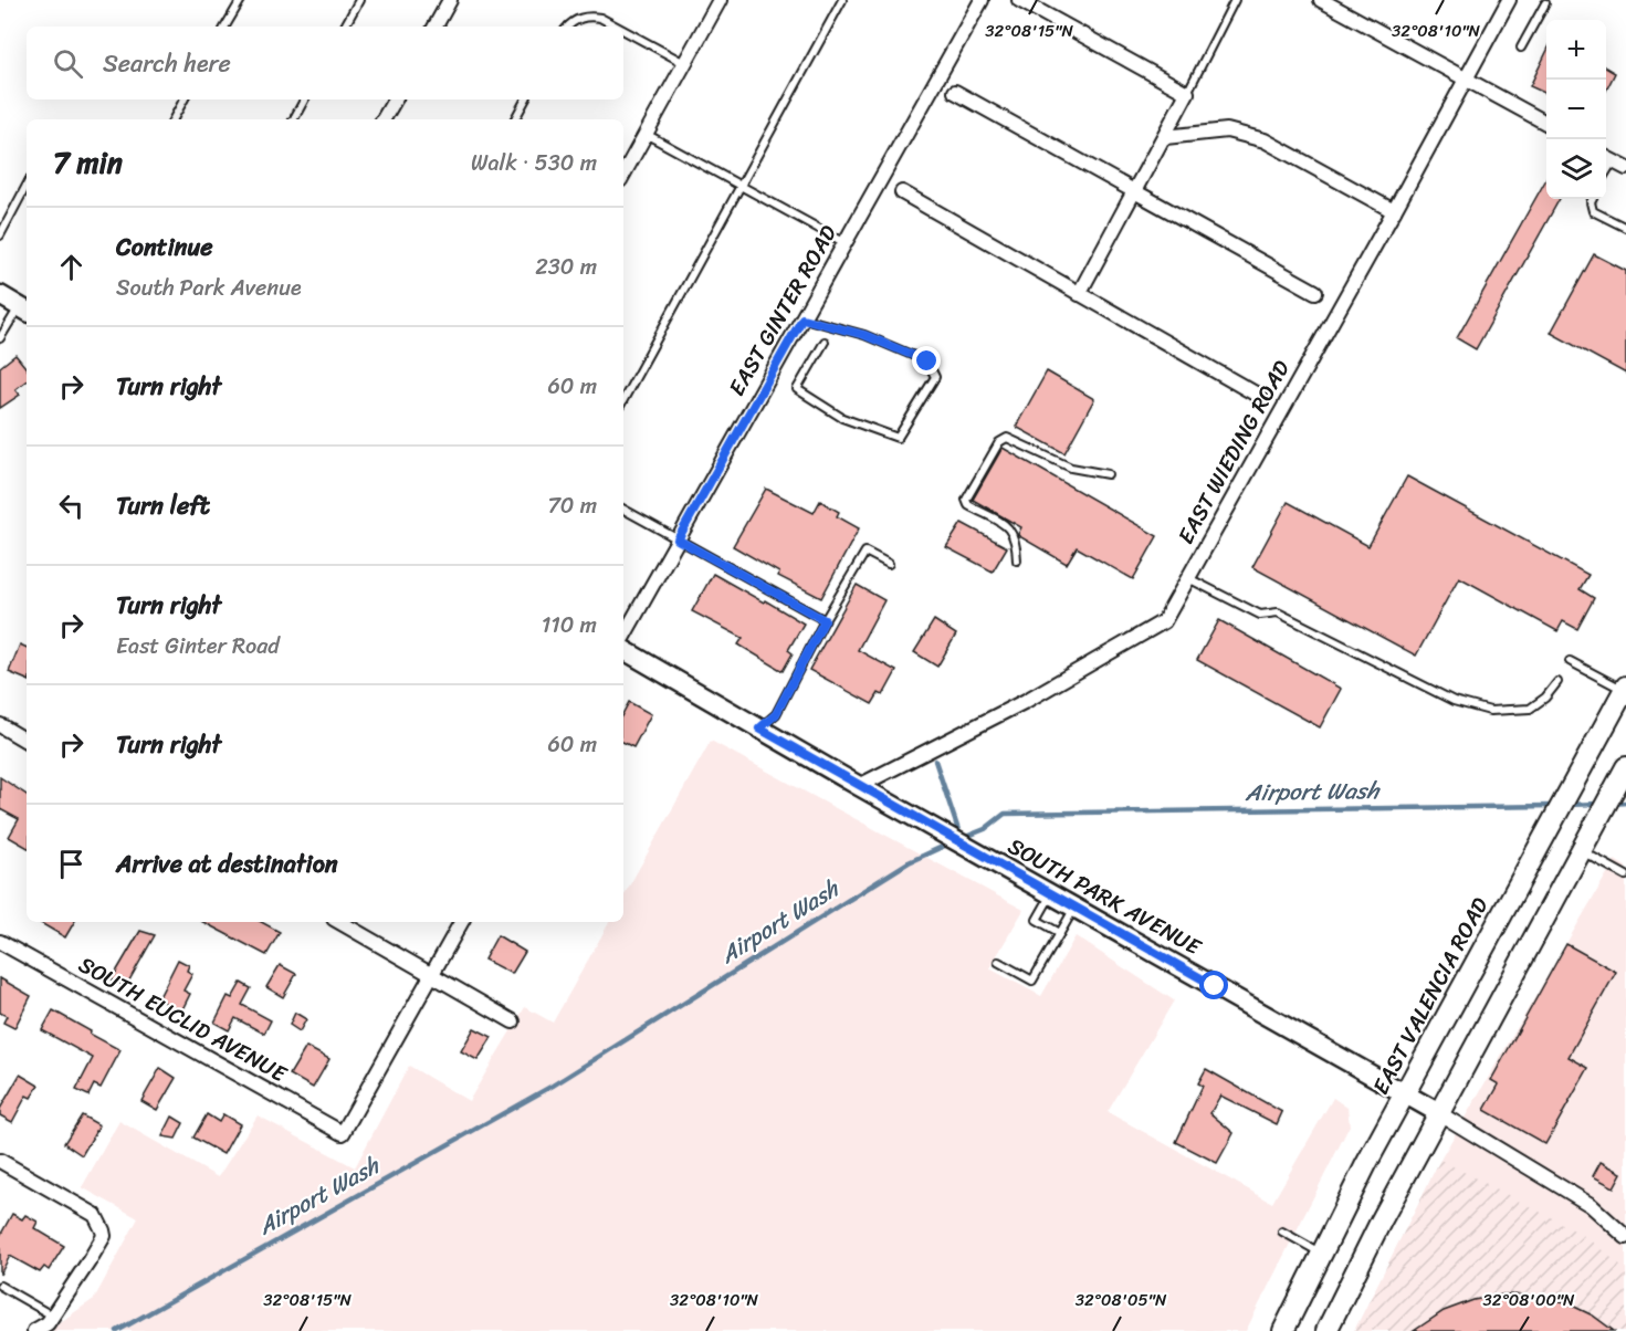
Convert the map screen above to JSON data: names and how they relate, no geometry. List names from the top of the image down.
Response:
{
  "streets": {
    "main road": ["SOUTH PARK AVENUE", "EAST VALENCIA ROAD"],
    "street": ["EAST GINTER ROAD", "EAST WIEDING ROAD", "SOUTH EUCLID AVENUE"]
  },
  "crossings": [
    ["EAST WIEDING ROAD", "SOUTH PARK AVENUE"],
    ["SOUTH PARK AVENUE", "EAST VALENCIA ROAD"]
  ],
  "water": ["Airport Wash"],
  "page": {
    "map_buttons": ["+", "−"],
    "search": "Search here",
    "heading": ["7 min", "Walk · 530 m"],
    "list": [
      ["Continue", "South Park Avenue", "230 m"],
      ["Turn right", "60 m"],
      ["Turn left", "70 m"],
      ["Turn right", "East Ginter Road", "110 m"],
      ["Turn right", "60 m"],
      "Arrive at destination"
    ]
  },
  "coordinates": [
    "32°08'15\"N",
    "32°08'10\"N",
    "32°08'05\"N",
    "32°08'00\"N"
  ]
}
